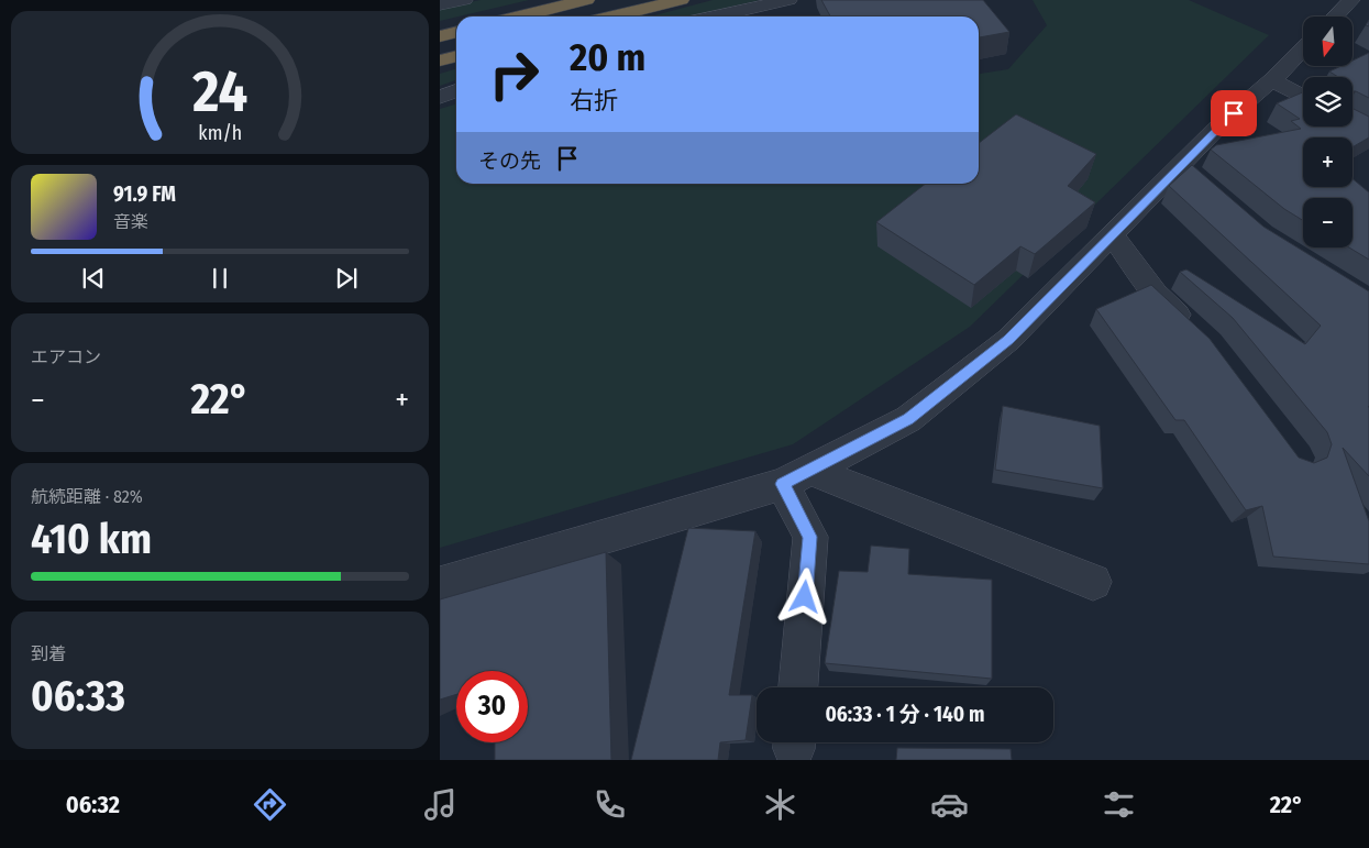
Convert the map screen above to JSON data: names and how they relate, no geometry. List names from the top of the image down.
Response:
{
  "north": "bottom",
  "page": {
    "map_buttons": ["+", "−"],
    "turn": ["20 m", "右折"],
    "then": "その先",
    "song": ["91.9 FM", "音楽"],
    "tile": [
      "エアコン",
      ["航続距離 · 82%", "410 km"],
      ["到着", "06:33"]
    ],
    "heat": ["−", "22°", "+"],
    "limit": "30",
    "trip": "06:33 · 1 分 · 140 m",
    "tabs": ["06:32", "22°"],
    "gauge": ["24", "km/h"]
  }
}
